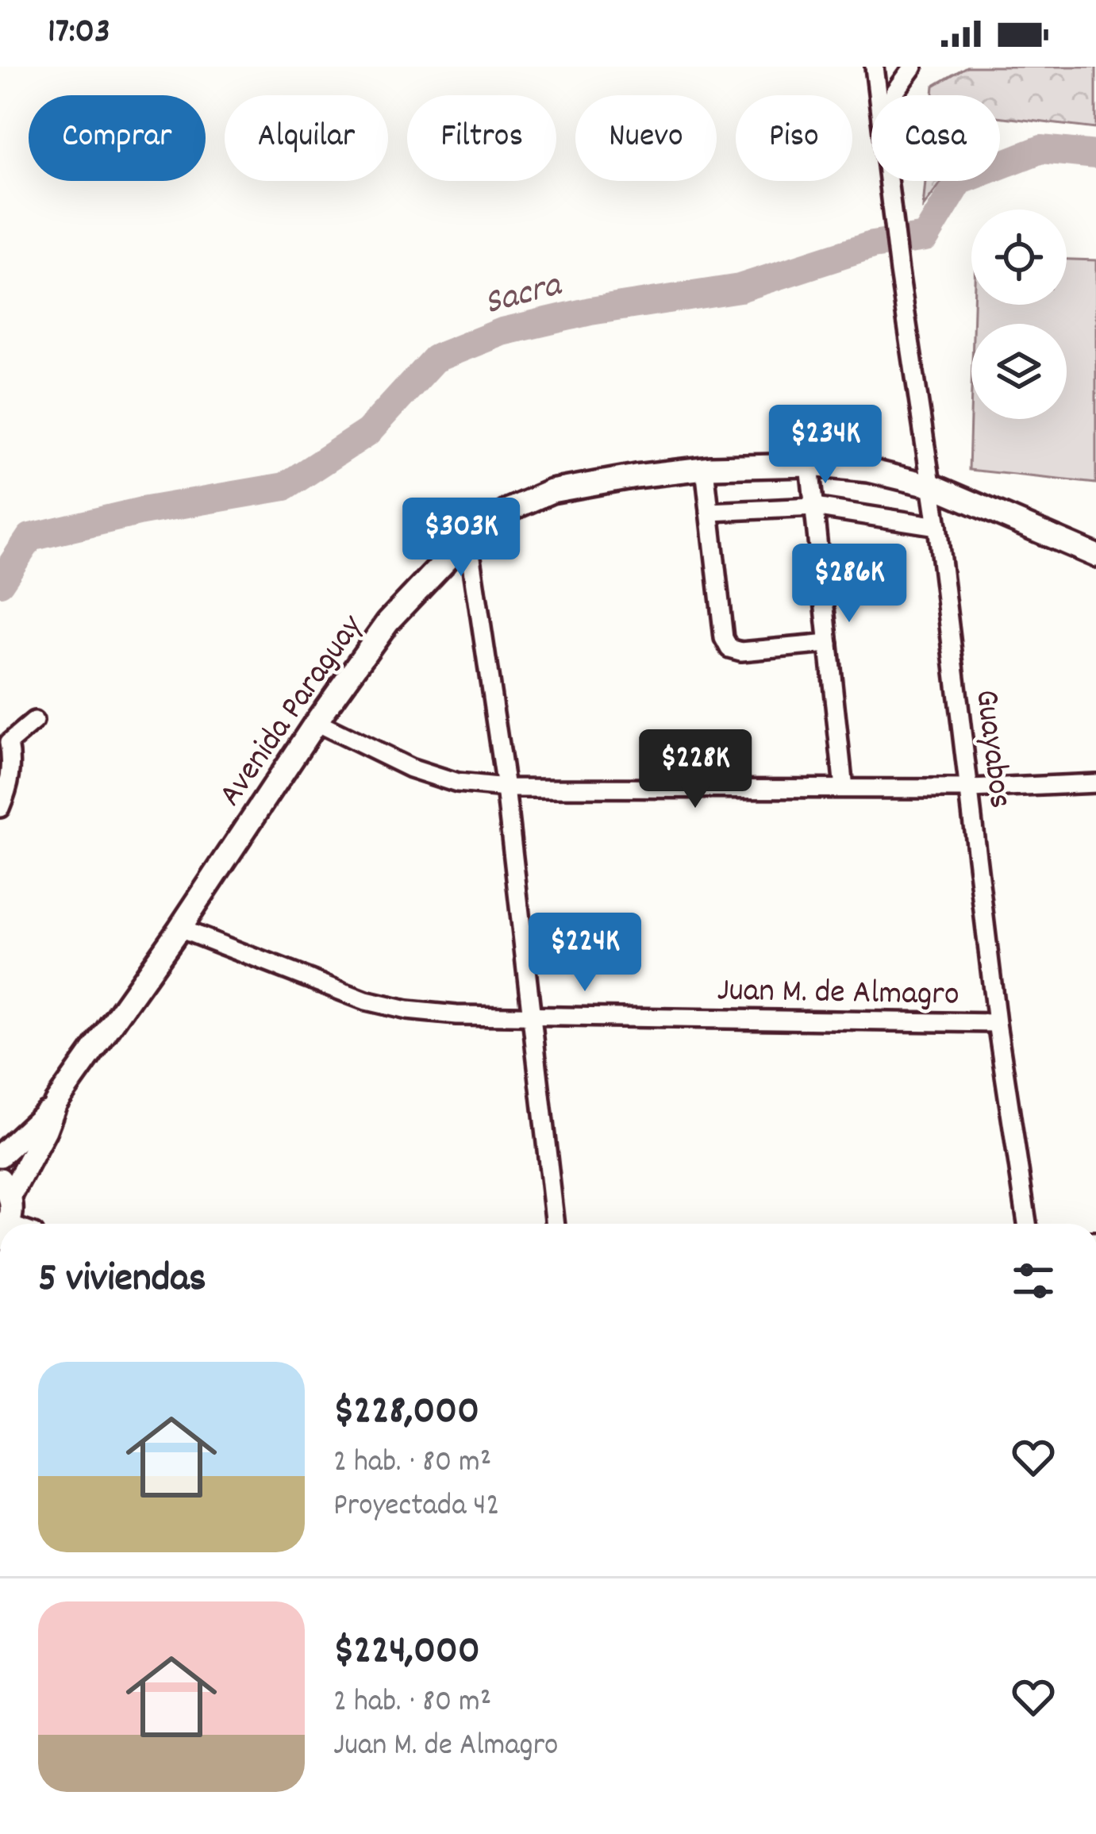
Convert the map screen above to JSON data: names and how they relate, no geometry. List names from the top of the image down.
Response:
{
  "streets": {
    "street": ["Avenida Paraguay", "Guayabos", "Juan M. de Almagro"]
  },
  "crossings": [
    ["Avenida Paraguay", "Guayabos"],
    ["Avenida Paraguay", "Juan M. de Almagro"],
    ["Guayabos", "Juan M. de Almagro"]
  ],
  "water": ["Sacra"],
  "page": {
    "status": "17:03",
    "chip": [
      "Comprar",
      "Alquilar",
      "Filtros",
      "Nuevo",
      "Piso",
      "Casa"
    ],
    "price": [
      "$234K",
      "$303K",
      "$286K",
      "$228K",
      "$224K"
    ],
    "heading": "5 viviendas",
    "list": [
      {
        "name": "$228,000",
        "note": "2 hab. · 80 m² · Proyectada 42"
      },
      {
        "name": "$224,000",
        "note": "2 hab. · 80 m² · Juan M. de Almagro"
      }
    ]
  }
}
